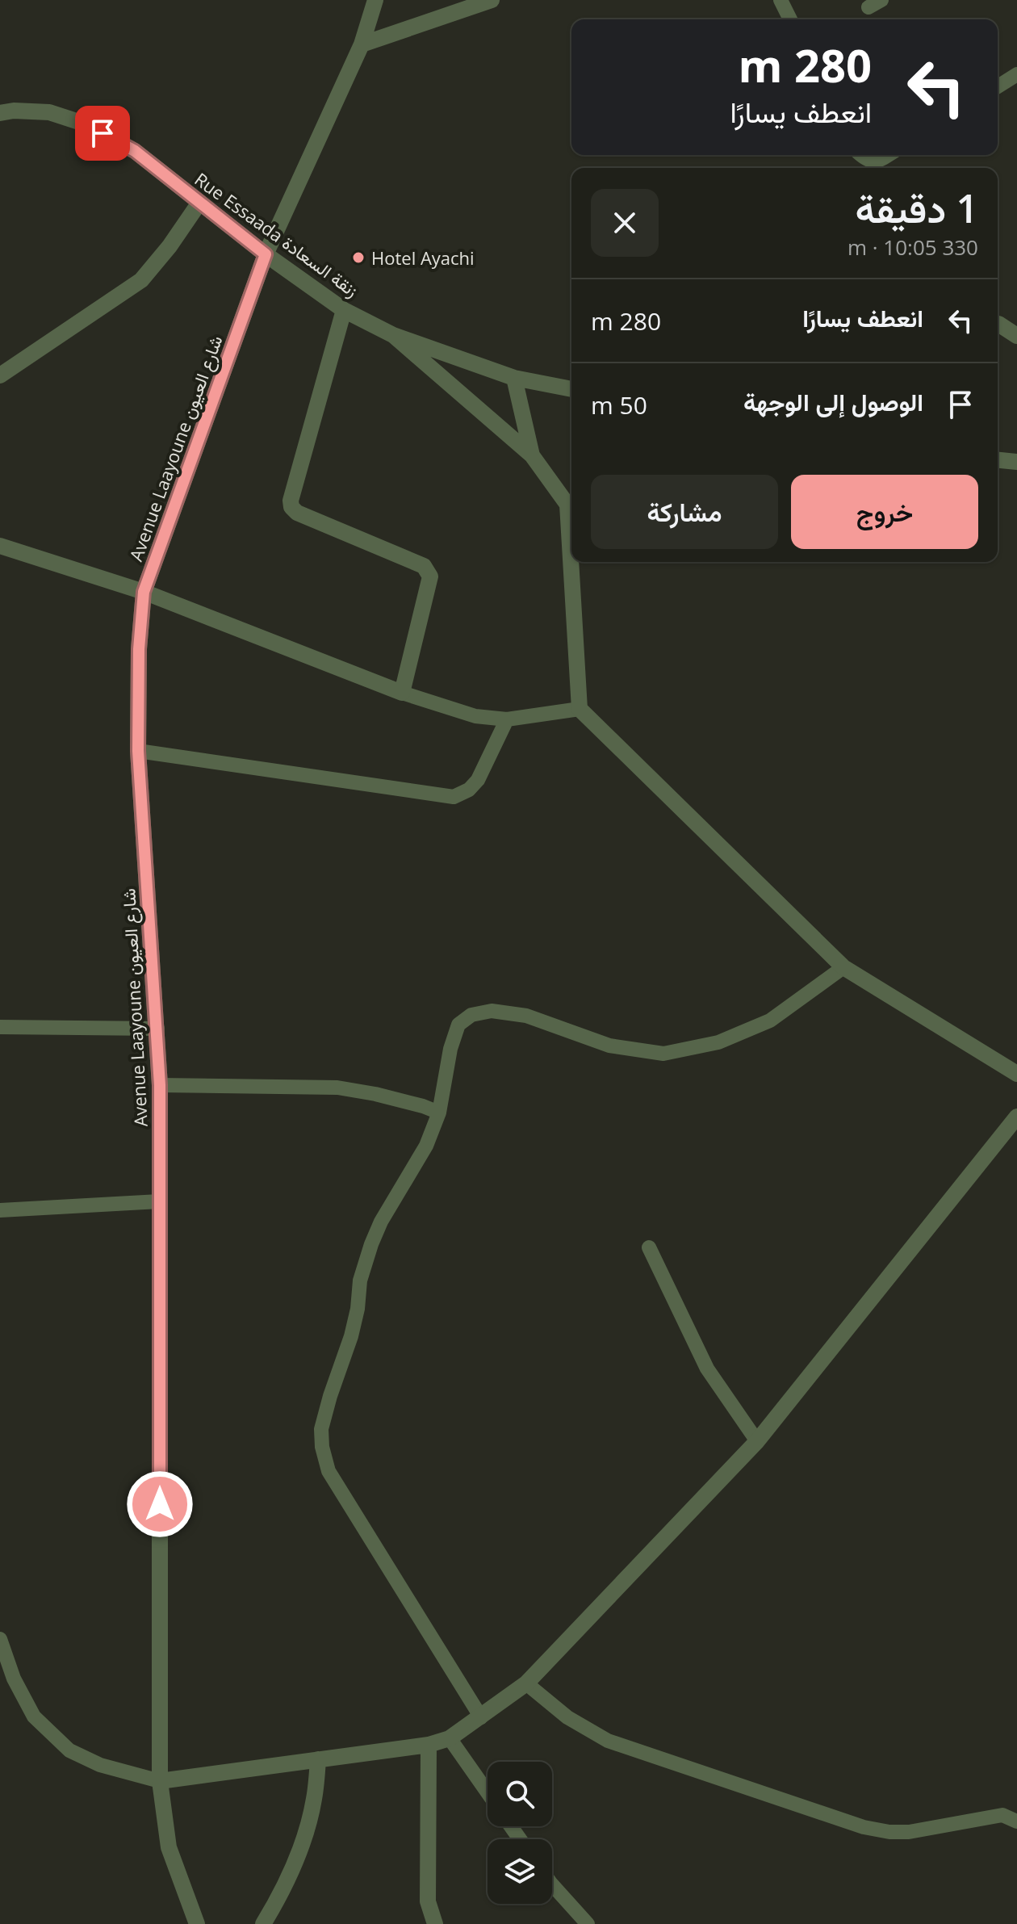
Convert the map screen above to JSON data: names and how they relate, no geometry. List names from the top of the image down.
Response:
{
  "streets": {
    "street": ["Rue Essaada زنقة السعادة", "Avenue Laayoune شارع العيون"]
  },
  "crossings": [
    ["Rue Essaada زنقة السعادة", "Avenue Laayoune شارع العيون"]
  ],
  "places": ["Hotel Ayachi"],
  "page": {
    "turn": ["280 m", "انعطف يسارًا"],
    "heading": ["1 دقيقة", "330 m · 10:05"],
    "list": [
      {
        "name": "انعطف يسارًا",
        "value": "280 m"
      },
      {
        "name": "الوصول إلى الوجهة",
        "value": "50 m"
      }
    ],
    "buttons": ["خروج", "مشاركة"]
  }
}
